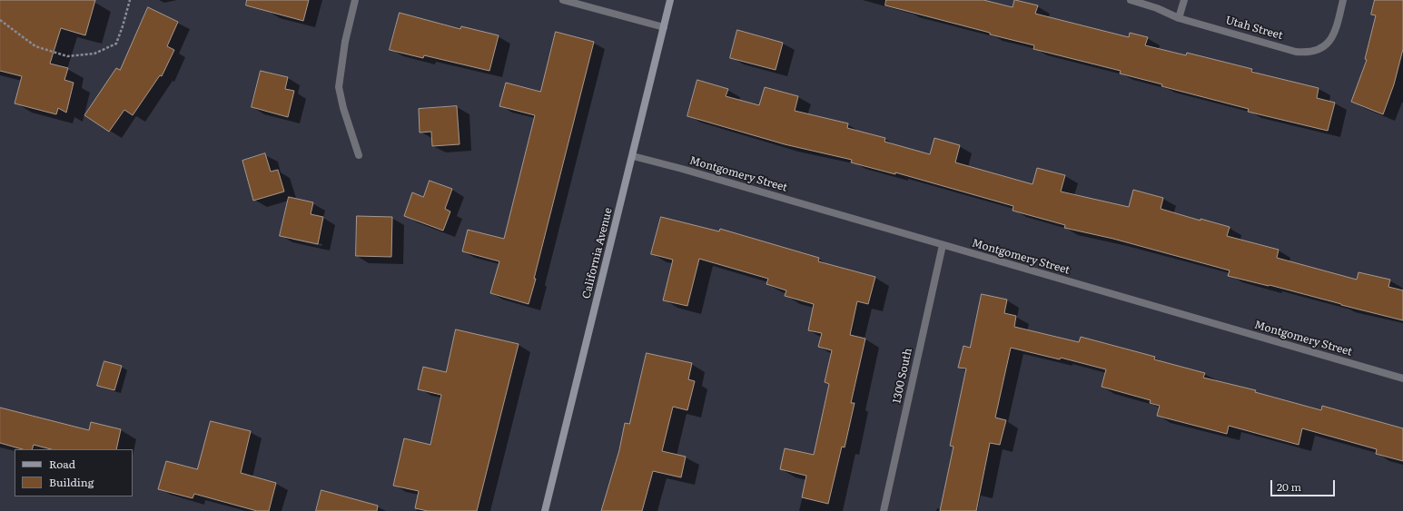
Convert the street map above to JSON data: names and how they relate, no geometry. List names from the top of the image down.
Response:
{
  "streets": {
    "main road": ["California Avenue"],
    "street": ["Utah Street", "Montgomery Street", "1300 South"]
  },
  "crossings": [
    ["Montgomery Street", "California Avenue"],
    ["Montgomery Street", "1300 South"]
  ],
  "legend": ["Road", "Building"],
  "scale_bar": "20 m"
}
